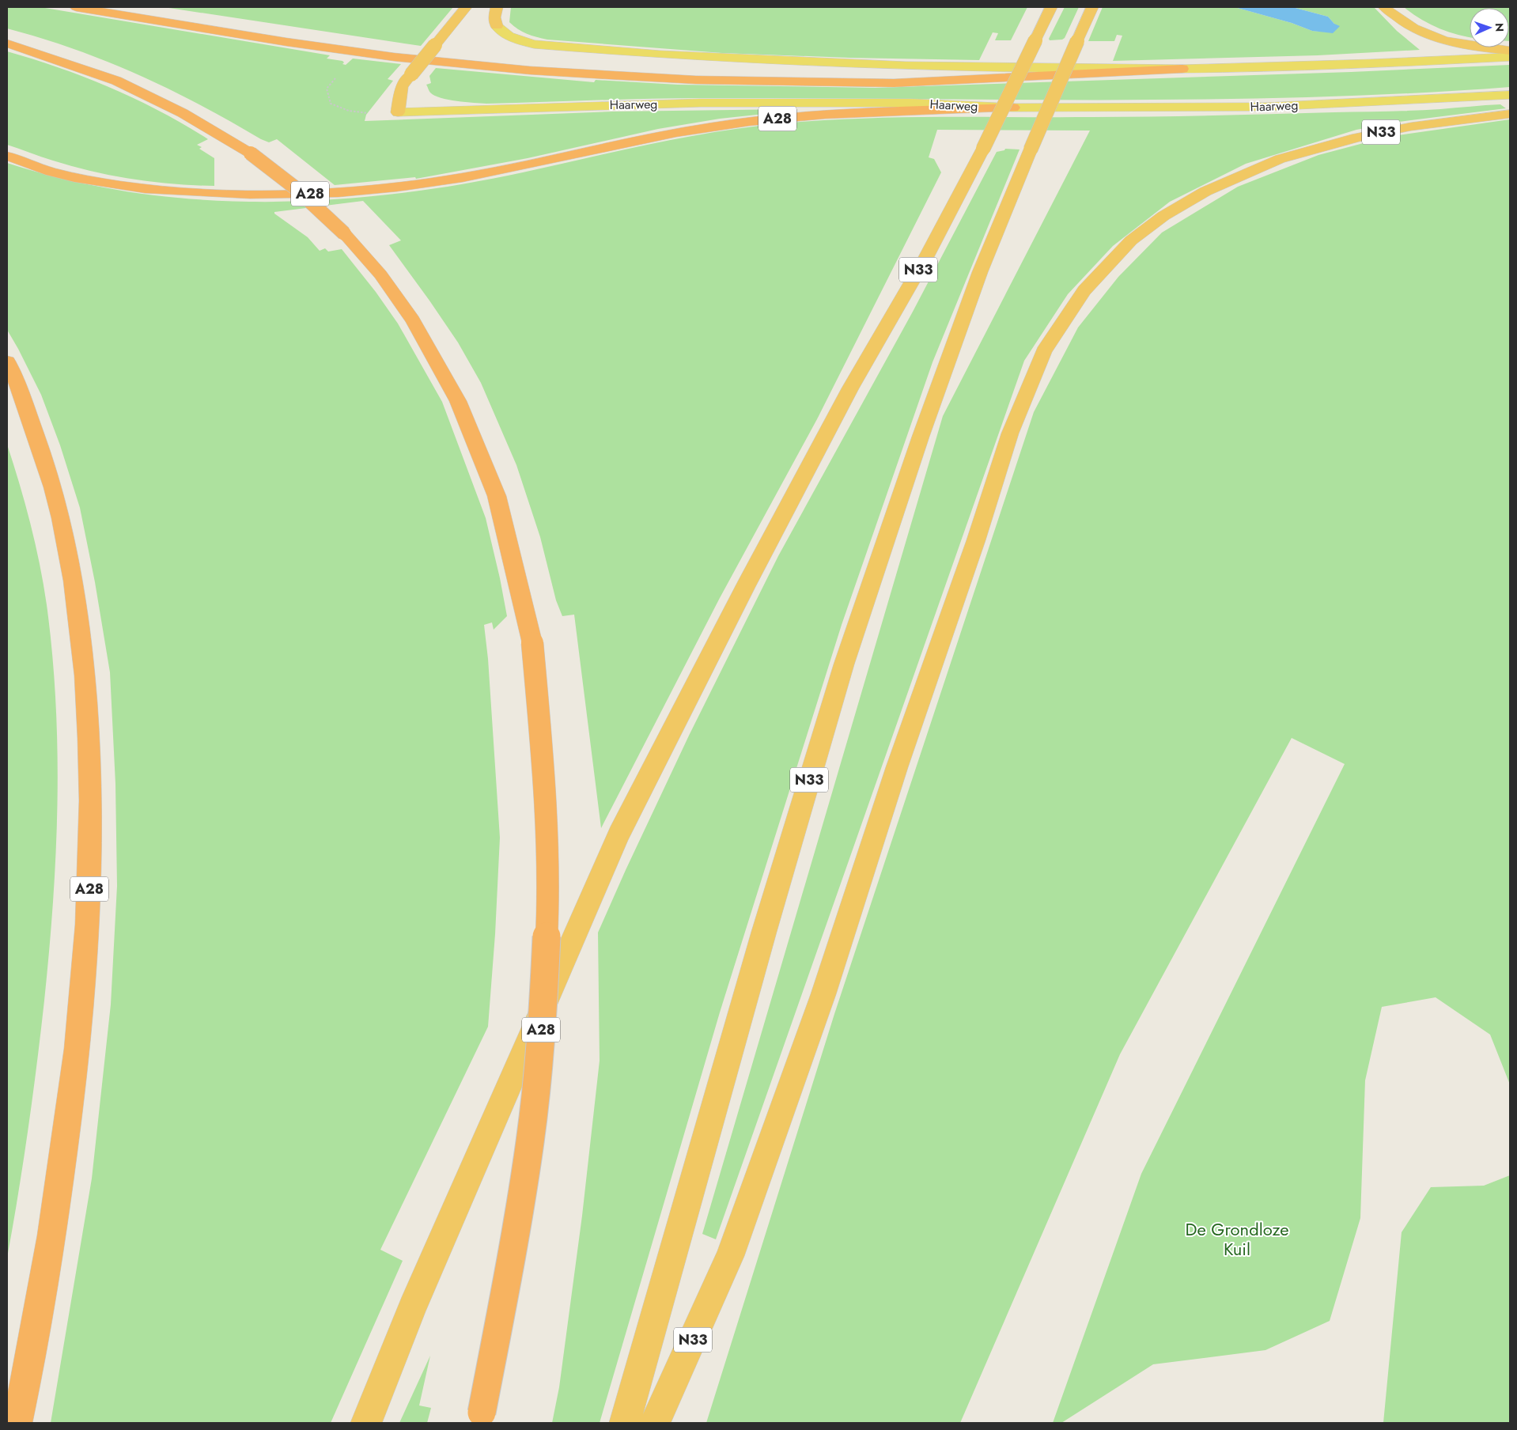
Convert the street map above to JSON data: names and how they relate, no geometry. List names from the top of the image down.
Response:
{
  "streets": {
    "highway": ["A28", "N33"],
    "main road": ["Haarweg"]
  },
  "crossings": [
    ["Haarweg", "A28"]
  ],
  "parks": ["De Grondloze Kuil"],
  "north": "right"
}
